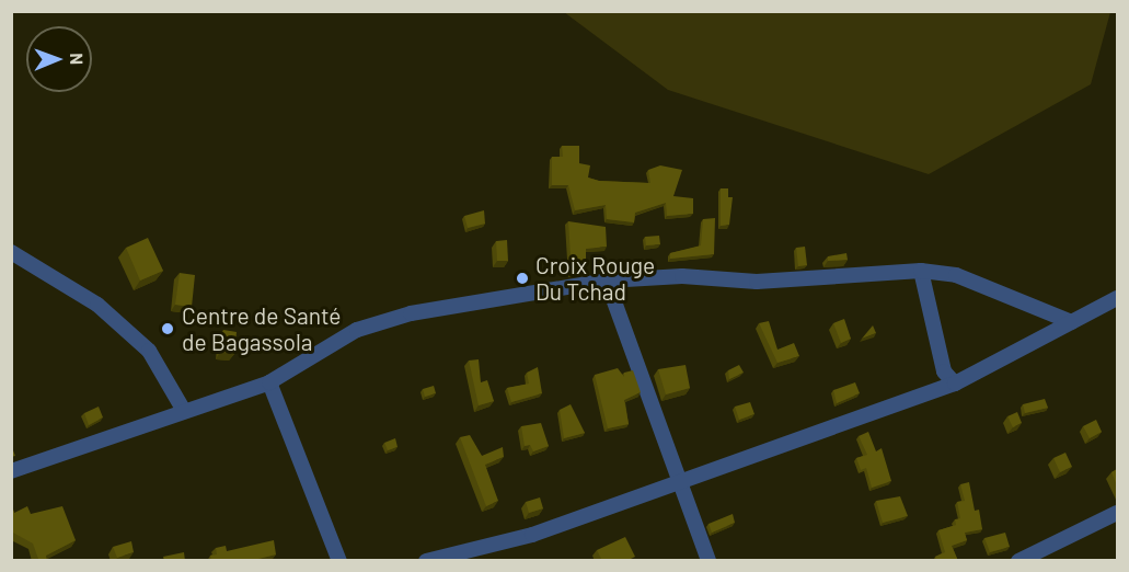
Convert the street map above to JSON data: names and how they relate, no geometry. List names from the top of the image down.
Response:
{
  "places": ["Croix Rouge Du Tchad", "Centre de Santé de Bagassola"],
  "north": "right"
}
